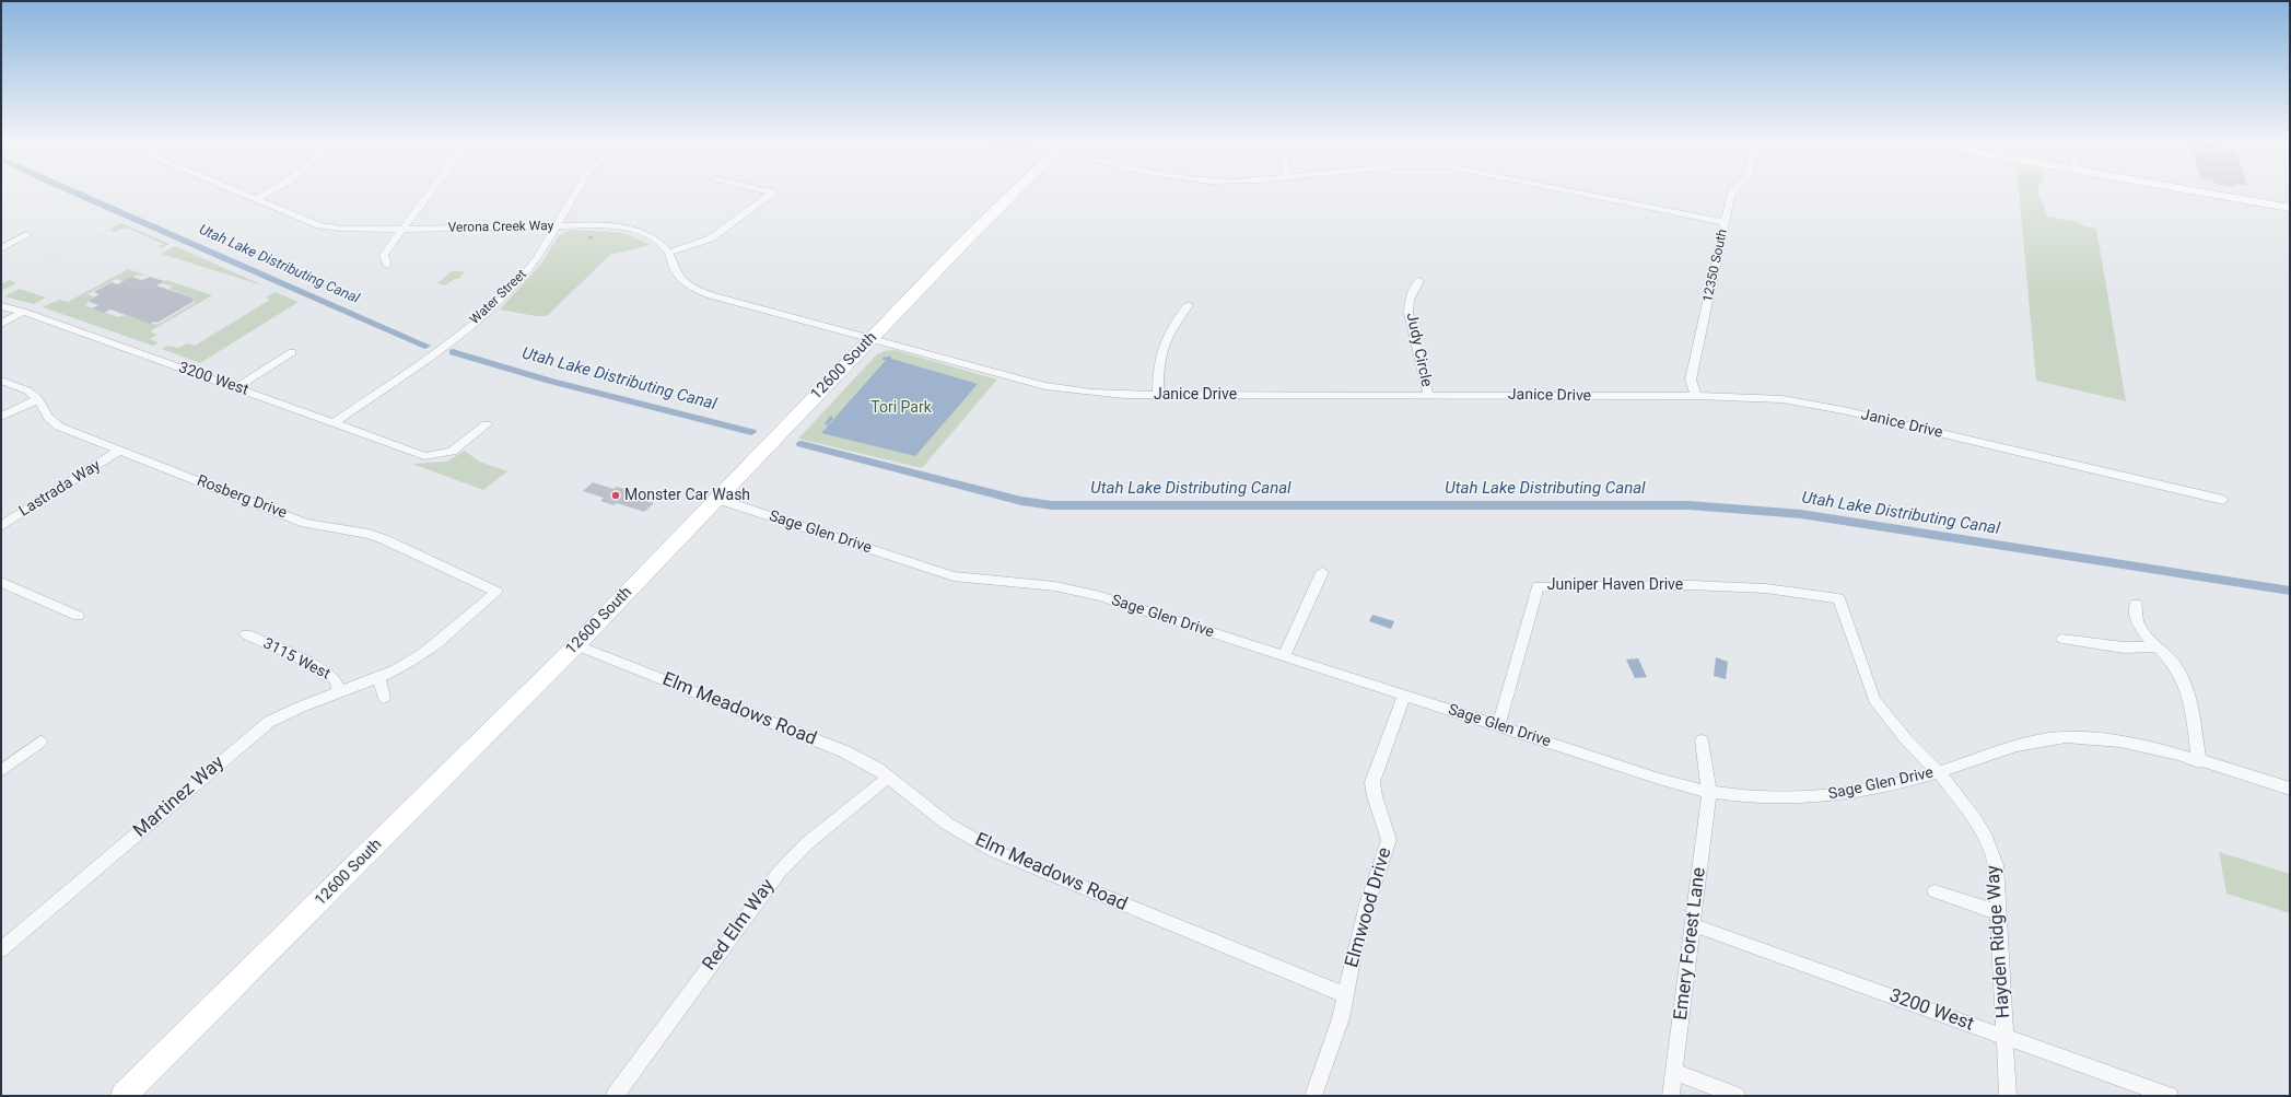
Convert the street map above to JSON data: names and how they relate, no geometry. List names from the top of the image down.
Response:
{
  "streets": {
    "main road": ["12600 South"],
    "street": [
      "Verona Creek Way",
      "12350 South",
      "Water Street",
      "Judy Circle",
      "3200 West",
      "Janice Drive",
      "Lastrada Way",
      "Rosberg Drive",
      "Sage Glen Drive",
      "Juniper Haven Drive",
      "3115 West",
      "Elm Meadows Road",
      "Martinez Way",
      "Elmwood Drive",
      "Red Elm Way",
      "Hayden Ridge Way",
      "Emery Forest Lane"
    ]
  },
  "crossings": [
    ["Verona Creek Way", "Water Street"],
    ["Verona Creek Way", "12600 South"],
    ["Verona Creek Way", "Janice Drive"],
    ["12350 South", "Janice Drive"],
    ["Water Street", "3200 West"],
    ["Judy Circle", "Janice Drive"],
    ["12600 South", "Janice Drive"],
    ["12600 South", "Sage Glen Drive"],
    ["12600 South", "Elm Meadows Road"],
    ["3200 West", "Hayden Ridge Way"],
    ["3200 West", "Emery Forest Lane"],
    ["Lastrada Way", "Rosberg Drive"],
    ["Rosberg Drive", "Martinez Way"],
    ["Sage Glen Drive", "Juniper Haven Drive"],
    ["Sage Glen Drive", "Elmwood Drive"],
    ["Sage Glen Drive", "Hayden Ridge Way"],
    ["Sage Glen Drive", "Emery Forest Lane"],
    ["Juniper Haven Drive", "Hayden Ridge Way"],
    ["3115 West", "Martinez Way"],
    ["Elm Meadows Road", "Elmwood Drive"],
    ["Elm Meadows Road", "Red Elm Way"]
  ],
  "water": ["Utah Lake Distributing Canal"],
  "parks": ["Tori Park"],
  "places": ["Monster Car Wash"]
}
